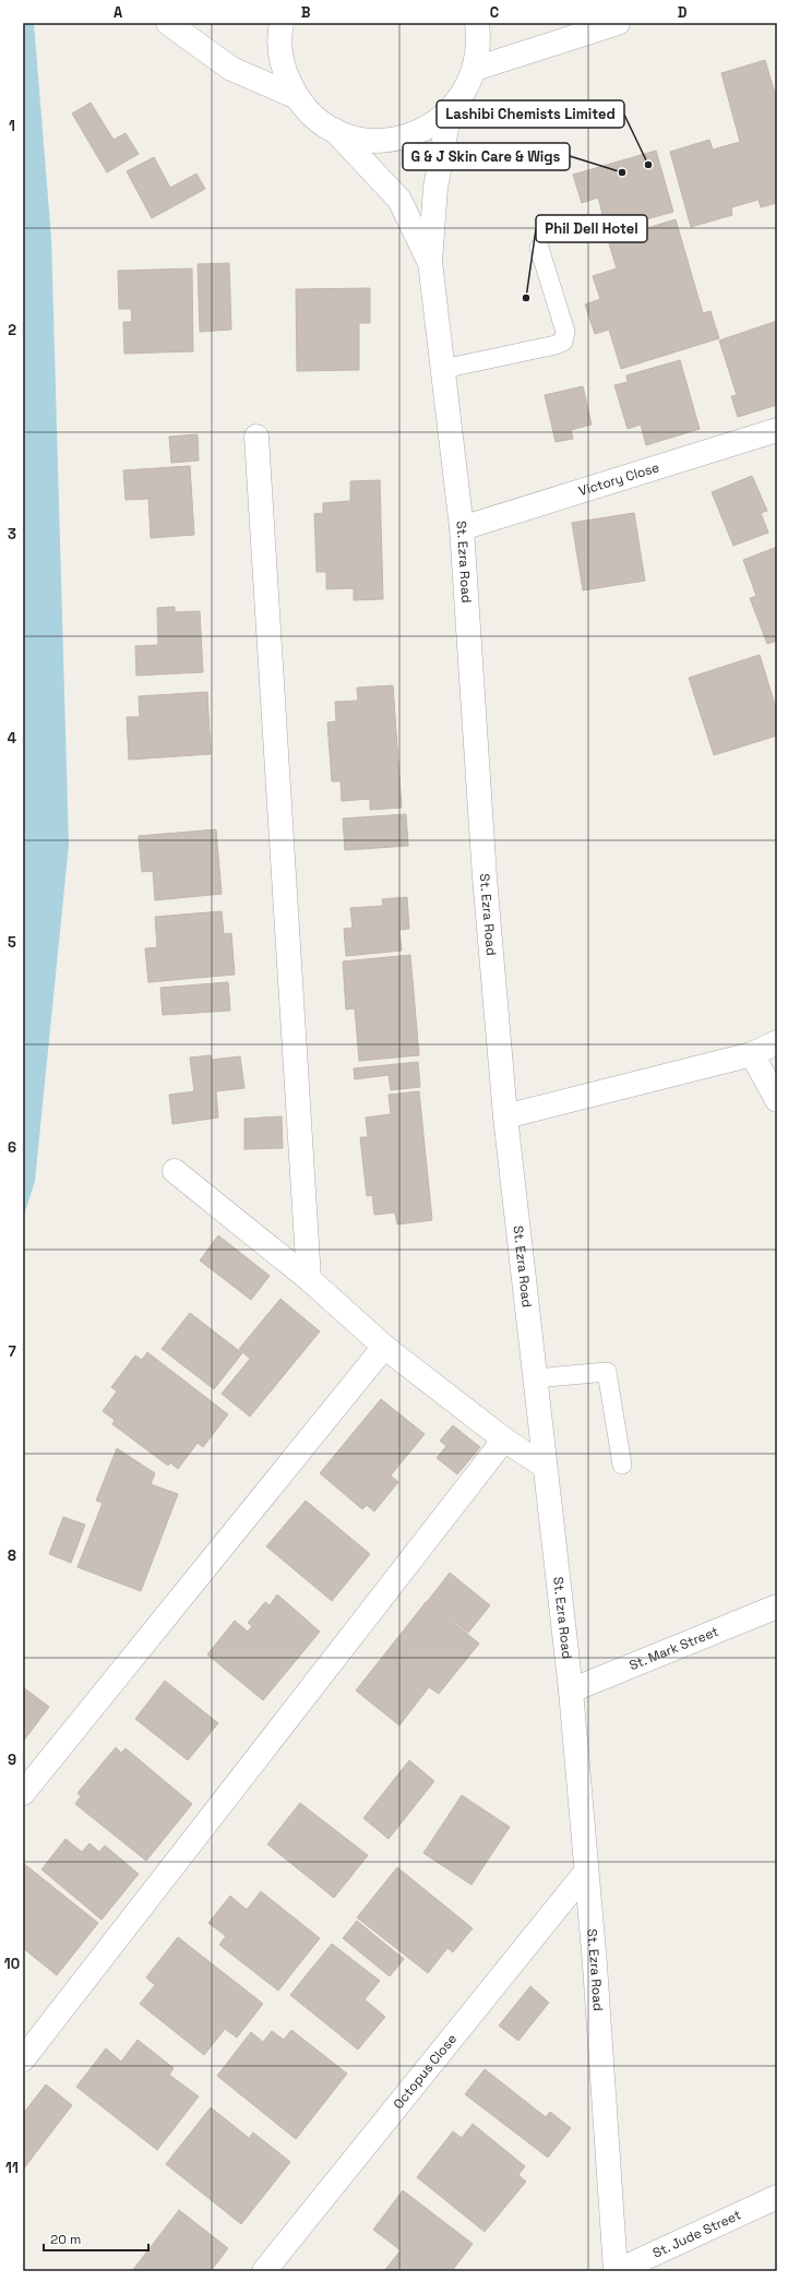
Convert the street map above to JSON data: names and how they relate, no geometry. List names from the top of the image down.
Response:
{
  "streets": {
    "street": [
      "Victory Close",
      "St. Ezra Road",
      "St. Mark Street",
      "Octopus Close",
      "St. Jude Street"
    ]
  },
  "crossings": [
    ["Victory Close", "St. Ezra Road"],
    ["St. Ezra Road", "St. Mark Street"],
    ["St. Ezra Road", "Octopus Close"],
    ["St. Ezra Road", "St. Jude Street"]
  ],
  "places": ["Lashibi Chemists Limited", "G & J Skin Care & Wigs", "Phil Dell Hotel"],
  "scale_bar": "20 m",
  "grid": {
    "columns": [
      "A",
      "B",
      "C",
      "D"
    ],
    "rows": [
      "1",
      "2",
      "3",
      "4",
      "5",
      "6",
      "7",
      "8",
      "9",
      "10",
      "11"
    ]
  }
}
